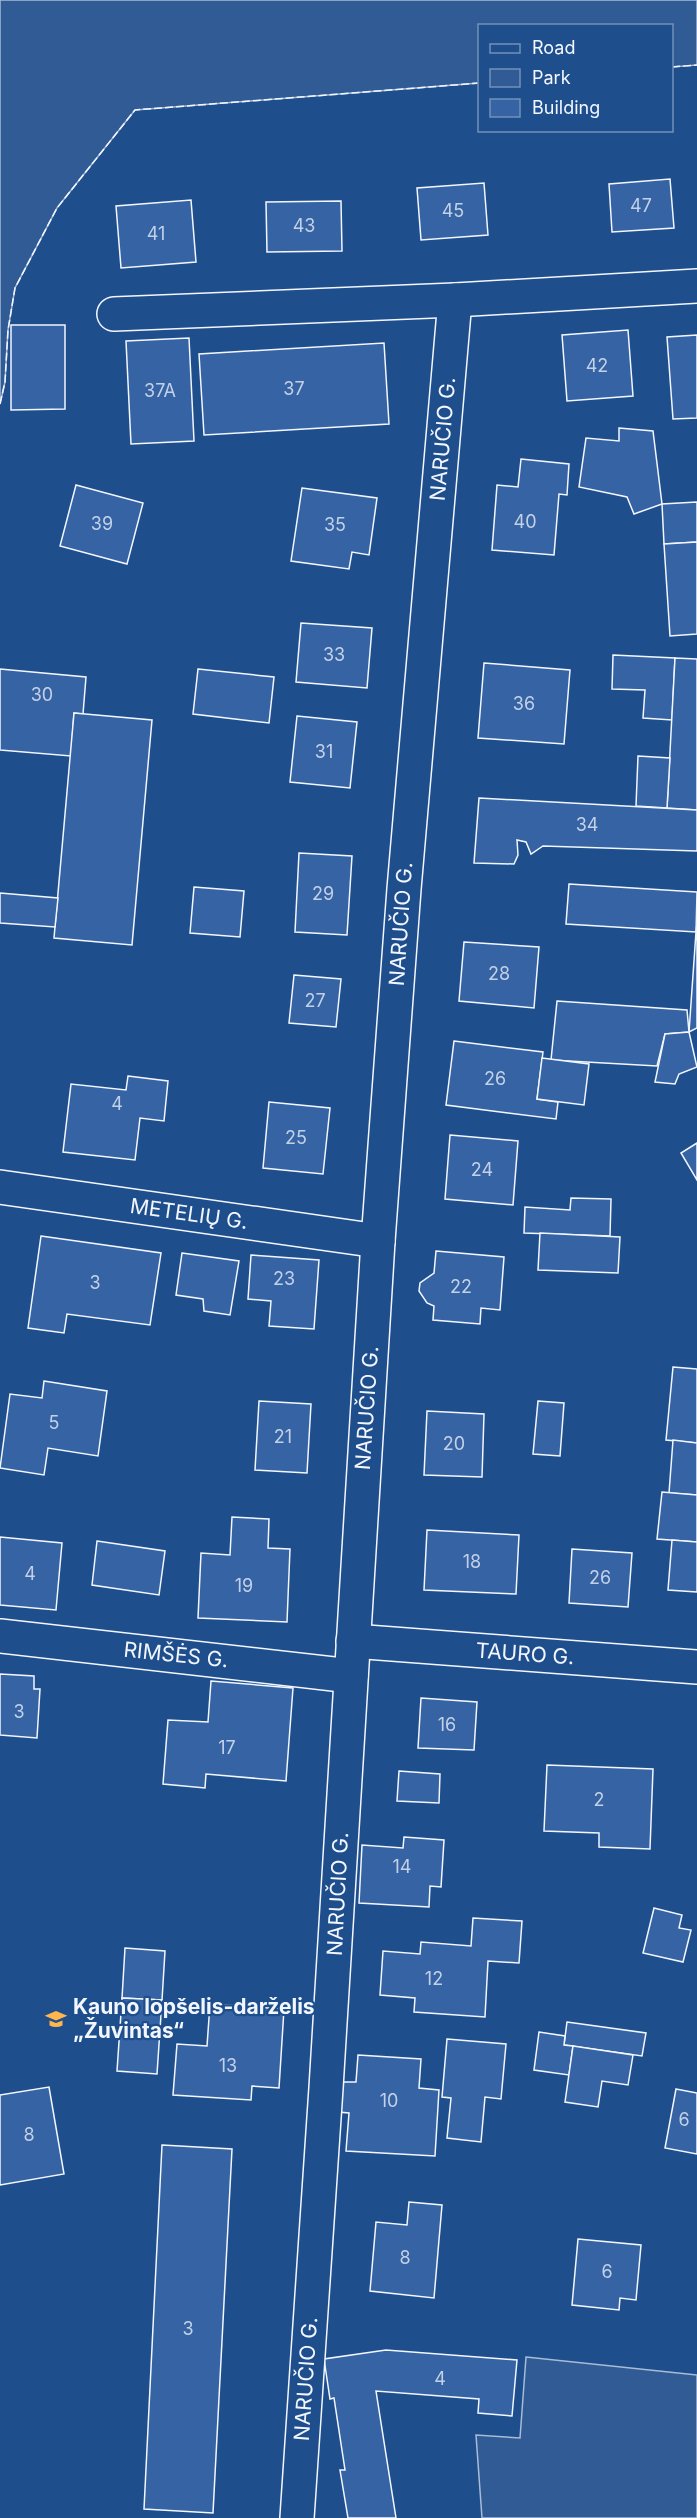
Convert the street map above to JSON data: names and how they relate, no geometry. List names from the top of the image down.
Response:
{
  "streets": {
    "street": [
      "NARUČIO G.",
      "METELIŲ G.",
      "TAURO G.",
      "RIMŠĖS G."
    ]
  },
  "crossings": [
    ["NARUČIO G.", "METELIŲ G."],
    ["NARUČIO G.", "TAURO G."],
    ["NARUČIO G.", "RIMŠĖS G."]
  ],
  "places": {
    "school or university": ["Kauno lopšelis-darželis „Žuvintas“"]
  },
  "house_numbers": [
    "47",
    "45",
    "43",
    "41",
    "42",
    "37",
    "37A",
    "40",
    "39",
    "35",
    "33",
    "30",
    "36",
    "31",
    "34",
    "29",
    "28",
    "27",
    "26",
    "4",
    "25",
    "24",
    "23",
    "3",
    "22",
    "5",
    "21",
    "20",
    "18",
    "4",
    "26",
    "19",
    "3",
    "16",
    "17",
    "2",
    "14",
    "12",
    "13",
    "10",
    "6",
    "8",
    "8",
    "6",
    "3",
    "4"
  ],
  "legend": ["Road", "Park", "Building"]
}
